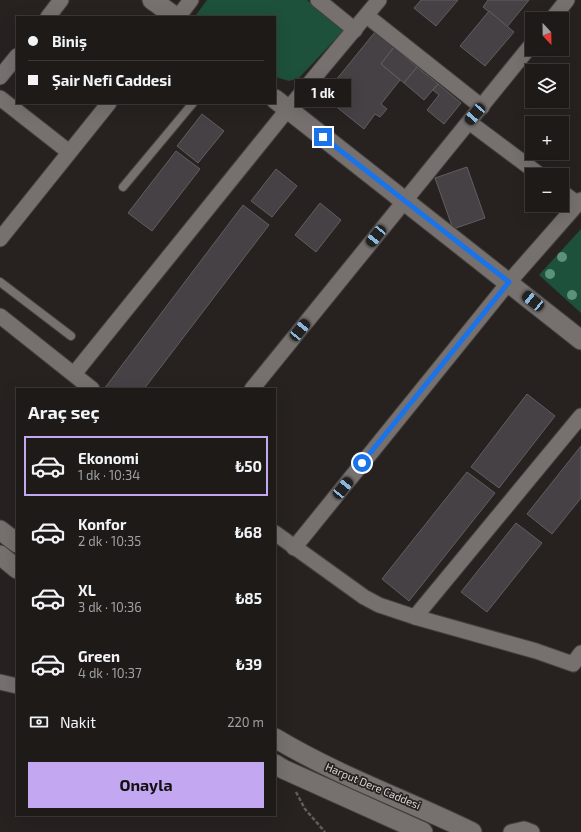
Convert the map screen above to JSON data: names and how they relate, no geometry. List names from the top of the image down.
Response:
{
  "streets": {
    "street": ["Harput Dere Caddesi"]
  },
  "north": "bottom",
  "page": {
    "map_buttons": ["+", "−"],
    "banner": ["Biniş", "Şair Nefi Caddesi"],
    "bubble": "1 dk",
    "heading": "Araç seç",
    "list": [
      {
        "name": "Ekonomi",
        "note": "1 dk · 10:34",
        "value": "₺50"
      },
      {
        "name": "Konfor",
        "note": "2 dk · 10:35",
        "value": "₺68"
      },
      {
        "name": "XL",
        "note": "3 dk · 10:36",
        "value": "₺85"
      },
      {
        "name": "Green",
        "note": "4 dk · 10:37",
        "value": "₺39"
      }
    ],
    "pay": ["Nakit", "220 m"],
    "buttons": "Onayla"
  }
}
